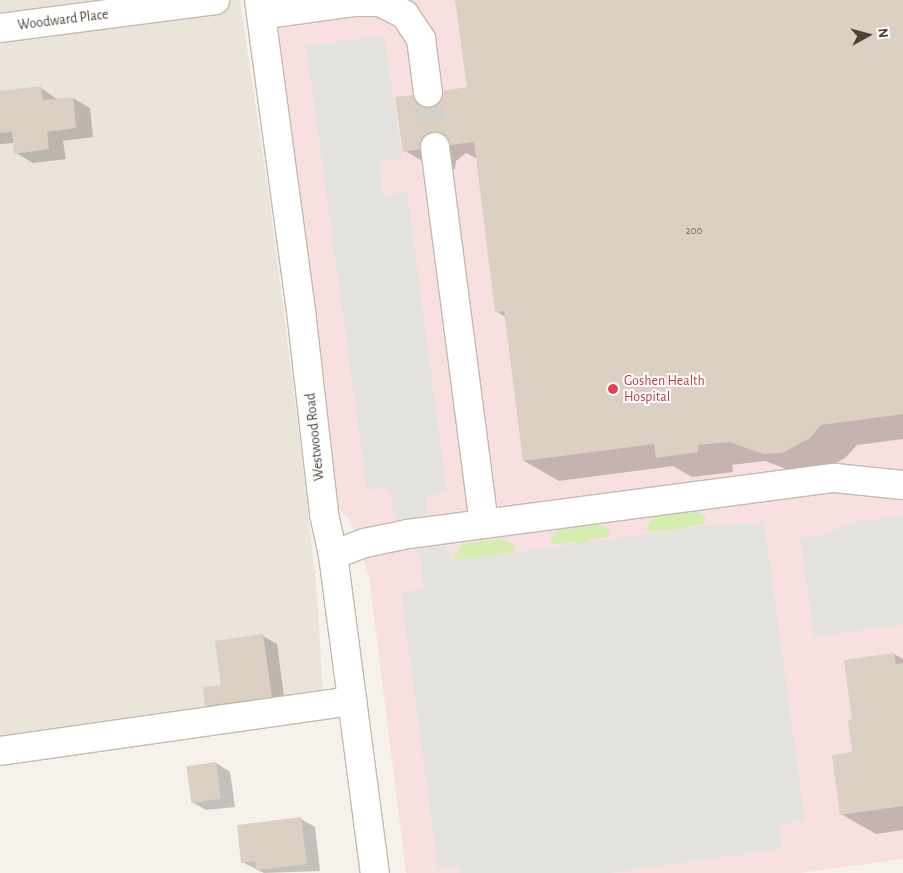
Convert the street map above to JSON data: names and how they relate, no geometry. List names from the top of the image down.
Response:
{
  "streets": {
    "street": ["Woodward Place", "Westwood Road"]
  },
  "places": ["Goshen Health Hospital"],
  "house_numbers": ["200"],
  "north": "right"
}
